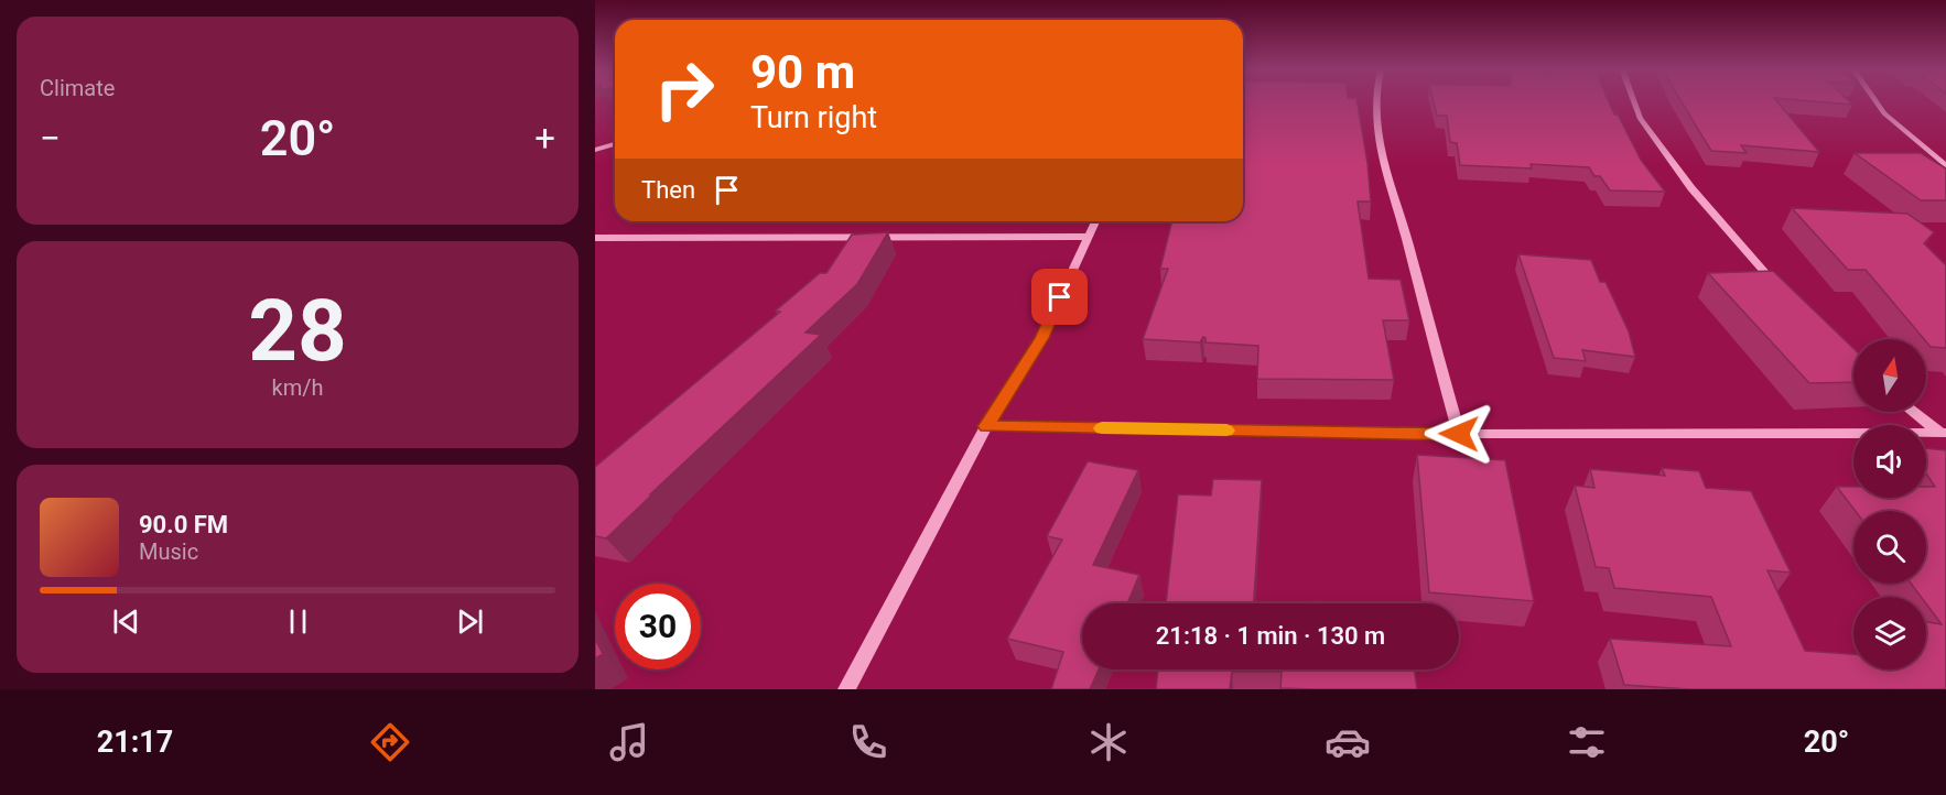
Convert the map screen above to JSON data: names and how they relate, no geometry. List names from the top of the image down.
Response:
{
  "north": "top",
  "page": {
    "tile": [
      "Climate",
      ["28", "km/h"]
    ],
    "turn": ["90 m", "Turn right"],
    "heat": ["−", "20°", "+"],
    "then": "Then",
    "song": ["90.0 FM", "Music"],
    "limit": "30",
    "trip": "21:18 · 1 min · 130 m",
    "tabs": ["21:17", "20°"]
  }
}
